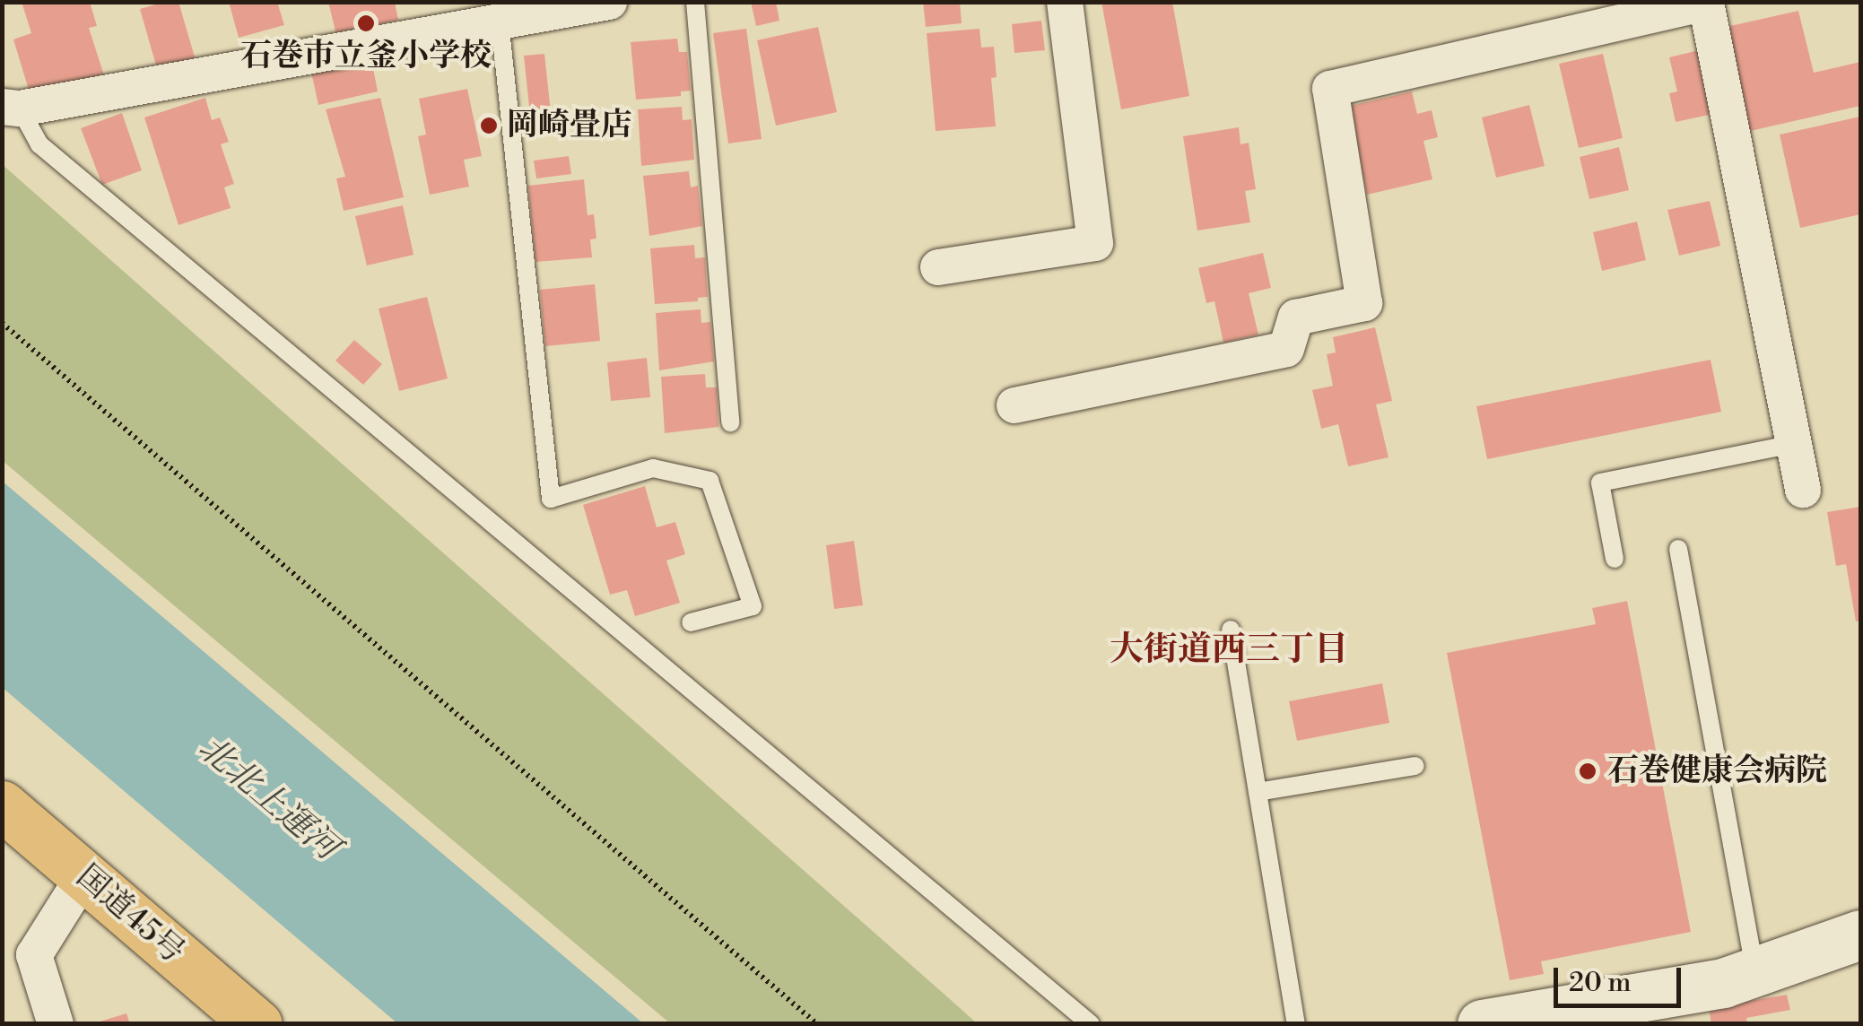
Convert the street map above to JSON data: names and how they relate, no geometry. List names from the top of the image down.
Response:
{
  "streets": {
    "highway": ["国道45号"]
  },
  "districts": ["大街道西三丁目"],
  "water": ["北北上運河"],
  "places": ["石巻市立釜小学校", "岡崎畳店", "石巻健康会病院"],
  "scale_bar": "20 m"
}
